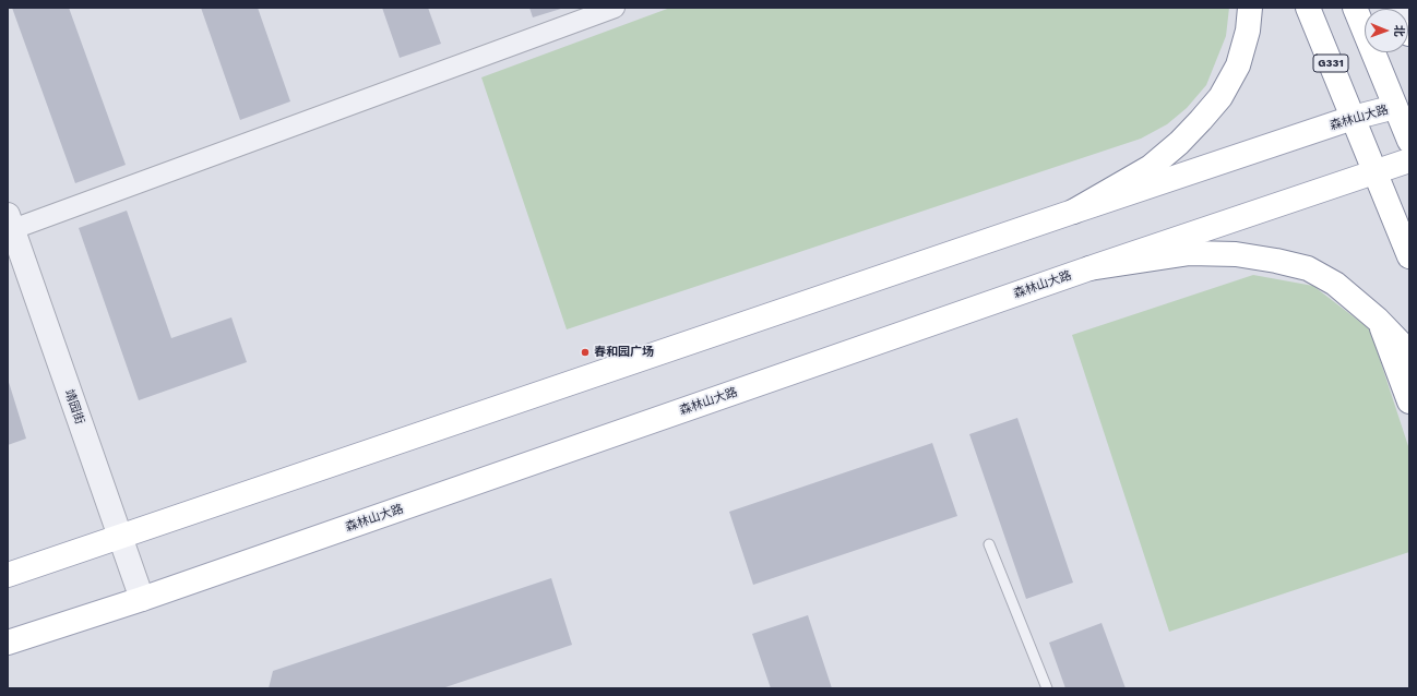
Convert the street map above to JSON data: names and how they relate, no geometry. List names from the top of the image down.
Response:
{
  "streets": {
    "main road": ["G331", "森林山大路"],
    "street": ["靖园街"]
  },
  "crossings": [
    ["G331", "森林山大路"],
    ["森林山大路", "靖园街"]
  ],
  "places": ["春和园广场"],
  "north": "right"
}
